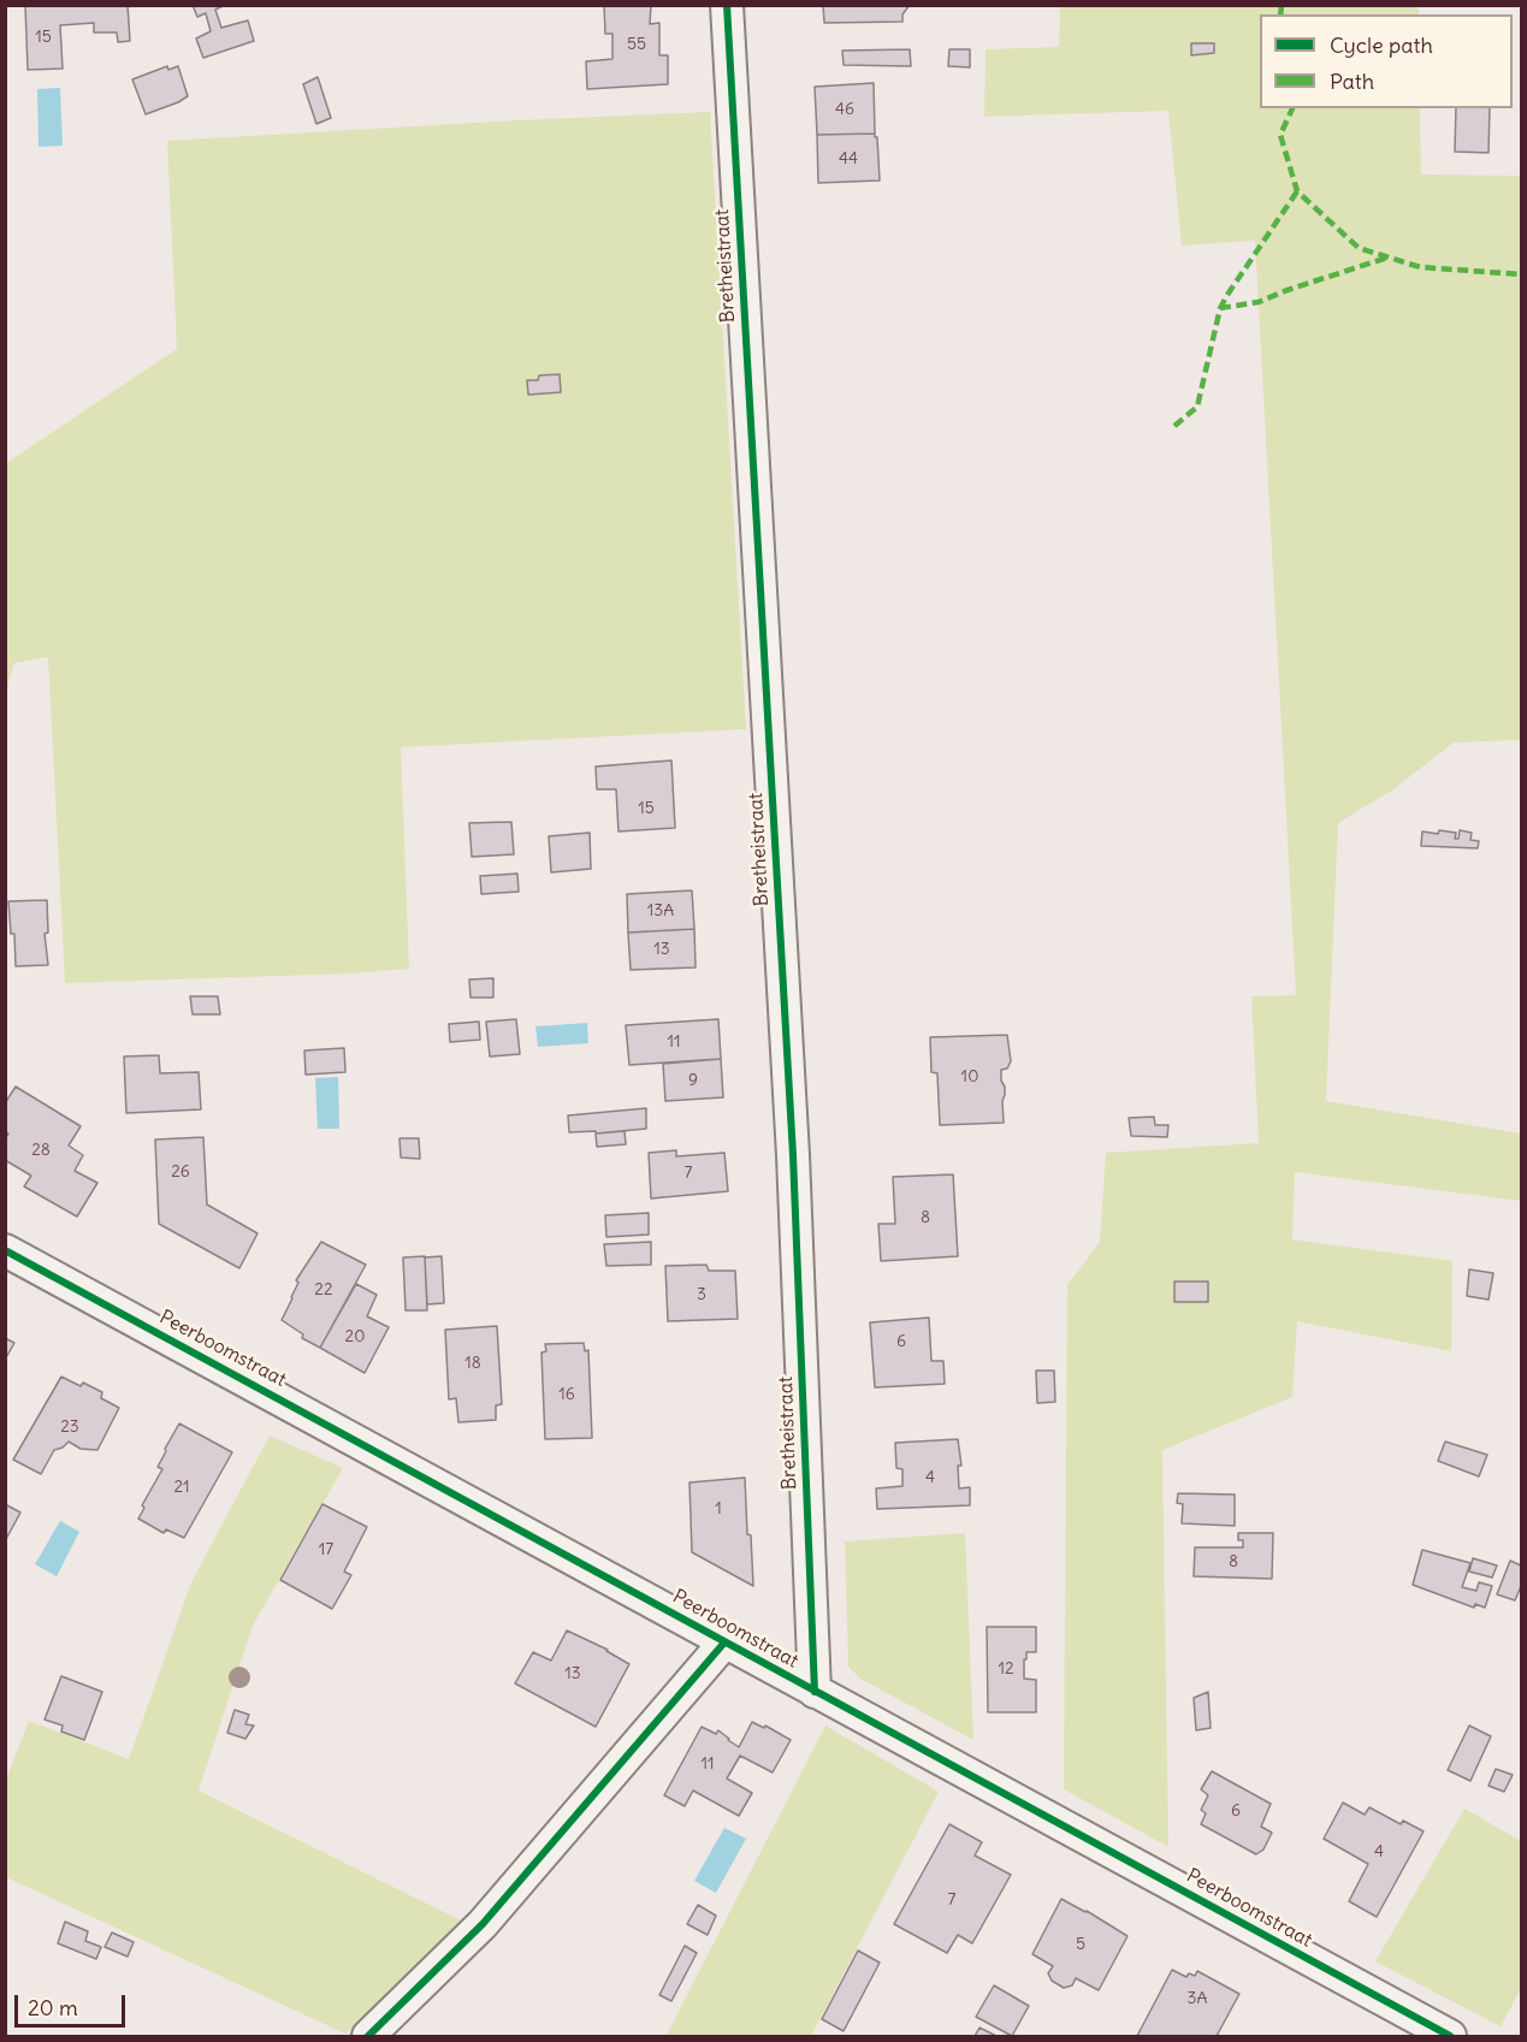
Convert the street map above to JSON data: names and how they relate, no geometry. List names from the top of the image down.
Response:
{
  "streets": {
    "street": ["Bretheistraat", "Peerboomstraat"]
  },
  "crossings": [
    ["Bretheistraat", "Peerboomstraat"]
  ],
  "house_numbers": [
    "15",
    "55",
    "46",
    "44",
    "15",
    "13A",
    "13",
    "11",
    "10",
    "9",
    "28",
    "26",
    "7",
    "8",
    "22",
    "3",
    "20",
    "6",
    "18",
    "16",
    "23",
    "4",
    "21",
    "1",
    "17",
    "8",
    "12",
    "13",
    "11",
    "6",
    "4",
    "7",
    "5",
    "3A"
  ],
  "legend": ["Cycle path", "Path"],
  "scale_bar": "20 m"
}
